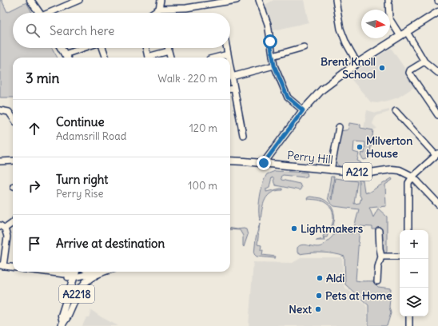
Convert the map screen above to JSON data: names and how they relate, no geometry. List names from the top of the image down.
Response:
{
  "streets": {
    "main road": ["Perry Hill", "A212", "A2218"]
  },
  "crossings": [
    ["Perry Hill", "A212"]
  ],
  "places": [
    "Brent Knoll School",
    "Milverton House",
    "Lightmakers",
    "Aldi",
    "Pets at Home",
    "Next"
  ],
  "north": "right",
  "page": {
    "search": "Search here",
    "heading": ["3 min", "Walk · 220 m"],
    "list": [
      ["Continue", "Adamsrill Road", "120 m"],
      ["Turn right", "Perry Rise", "100 m"],
      "Arrive at destination"
    ],
    "map_buttons": ["+", "−"]
  }
}
